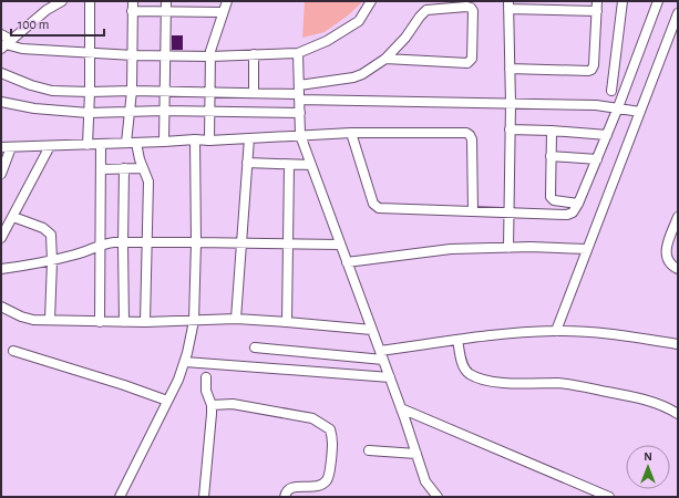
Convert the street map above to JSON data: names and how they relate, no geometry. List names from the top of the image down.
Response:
{
  "scale_bar": "100 m",
  "north": "top"
}
